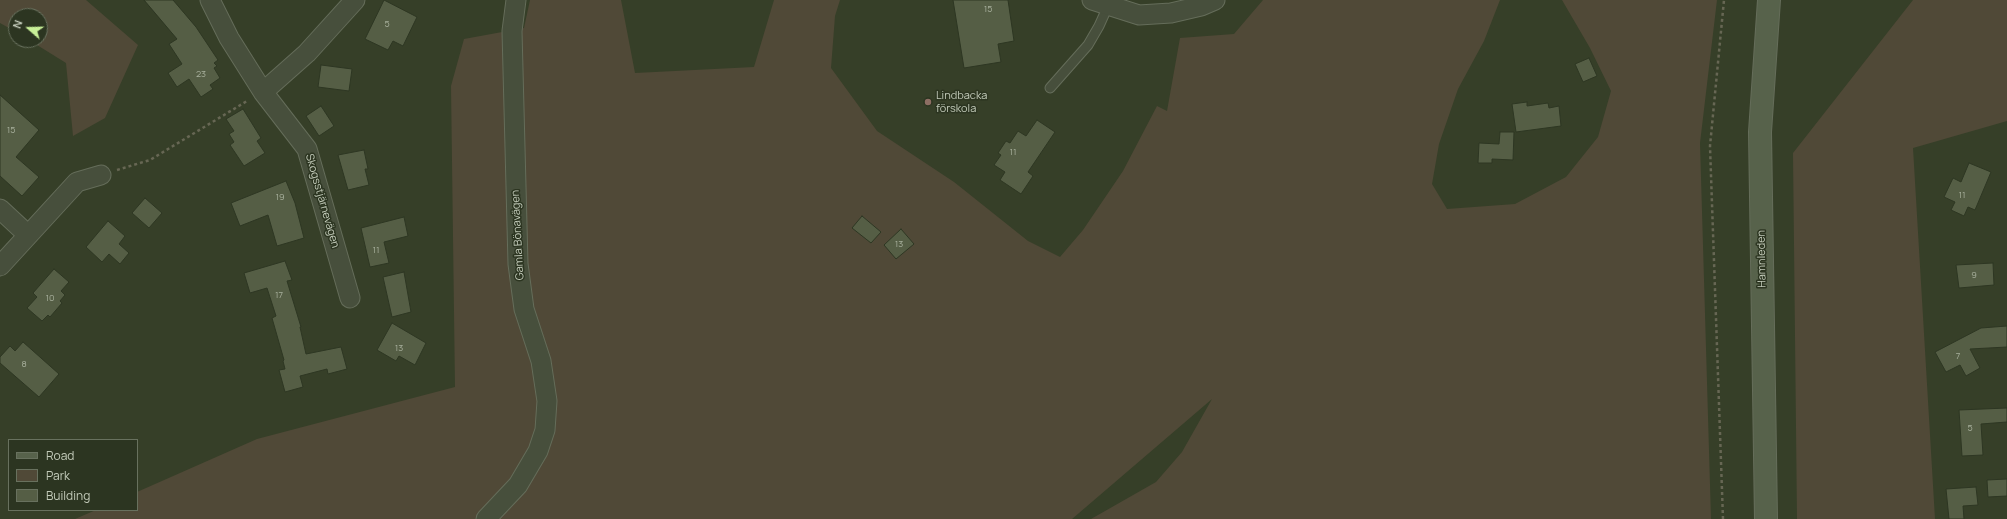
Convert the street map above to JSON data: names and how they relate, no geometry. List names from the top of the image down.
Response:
{
  "streets": {
    "main road": ["Hamnleden"],
    "street": ["Skogsstjärnevägen", "Gamla Bönavägen"]
  },
  "places": ["Lindbacka förskola"],
  "house_numbers": [
    "15",
    "5",
    "23",
    "15",
    "11",
    "11",
    "19",
    "13",
    "11",
    "9",
    "17",
    "10",
    "13",
    "7",
    "8",
    "5"
  ],
  "legend": ["Road", "Park", "Building"],
  "north": "left"
}
